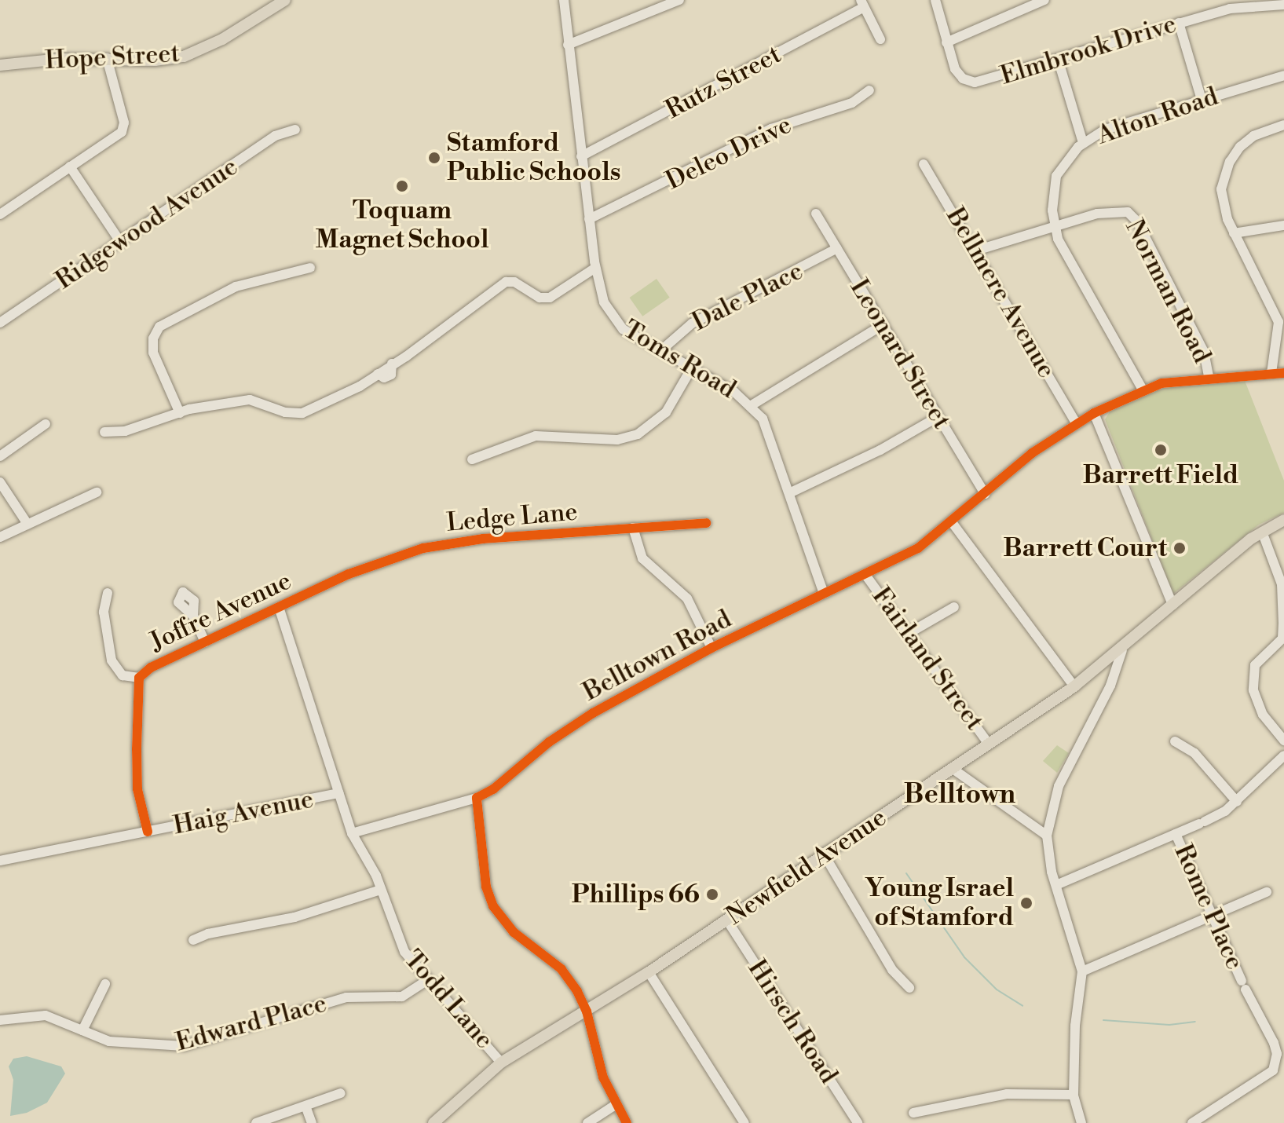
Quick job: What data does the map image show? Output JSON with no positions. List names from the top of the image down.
{
  "streets": {
    "main road": ["Hope Street", "Newfield Avenue"],
    "street": [
      "Elmbrook Drive",
      "Rutz Street",
      "Alton Road",
      "Deleo Drive",
      "Ridgewood Avenue",
      "Norman Road",
      "Bellmere Avenue",
      "Dale Place",
      "Leonard Street",
      "Toms Road",
      "Ledge Lane",
      "Joffre Avenue",
      "Belltown Road",
      "Fairland Street",
      "Haig Avenue",
      "Rome Place",
      "Todd Lane",
      "Hirsch Road",
      "Edward Place"
    ]
  },
  "crossings": [
    ["Rutz Street", "Toms Road"],
    ["Alton Road", "Norman Road"],
    ["Alton Road", "Belltown Road"],
    ["Deleo Drive", "Toms Road"],
    ["Norman Road", "Bellmere Avenue"],
    ["Norman Road", "Belltown Road"],
    ["Bellmere Avenue", "Belltown Road"],
    ["Dale Place", "Leonard Street"],
    ["Dale Place", "Toms Road"],
    ["Leonard Street", "Belltown Road"],
    ["Toms Road", "Belltown Road"],
    ["Ledge Lane", "Joffre Avenue"],
    ["Joffre Avenue", "Haig Avenue"],
    ["Joffre Avenue", "Todd Lane"],
    ["Belltown Road", "Fairland Street"],
    ["Belltown Road", "Todd Lane"],
    ["Fairland Street", "Newfield Avenue"],
    ["Haig Avenue", "Todd Lane"],
    ["Newfield Avenue", "Todd Lane"],
    ["Newfield Avenue", "Hirsch Road"],
    ["Todd Lane", "Edward Place"]
  ],
  "districts": ["Belltown"],
  "places": [
    "Stamford Public Schools",
    "Toquam Magnet School",
    "Barrett Field",
    "Barrett Court",
    "Phillips 66",
    "Young Israel of Stamford"
  ]
}
